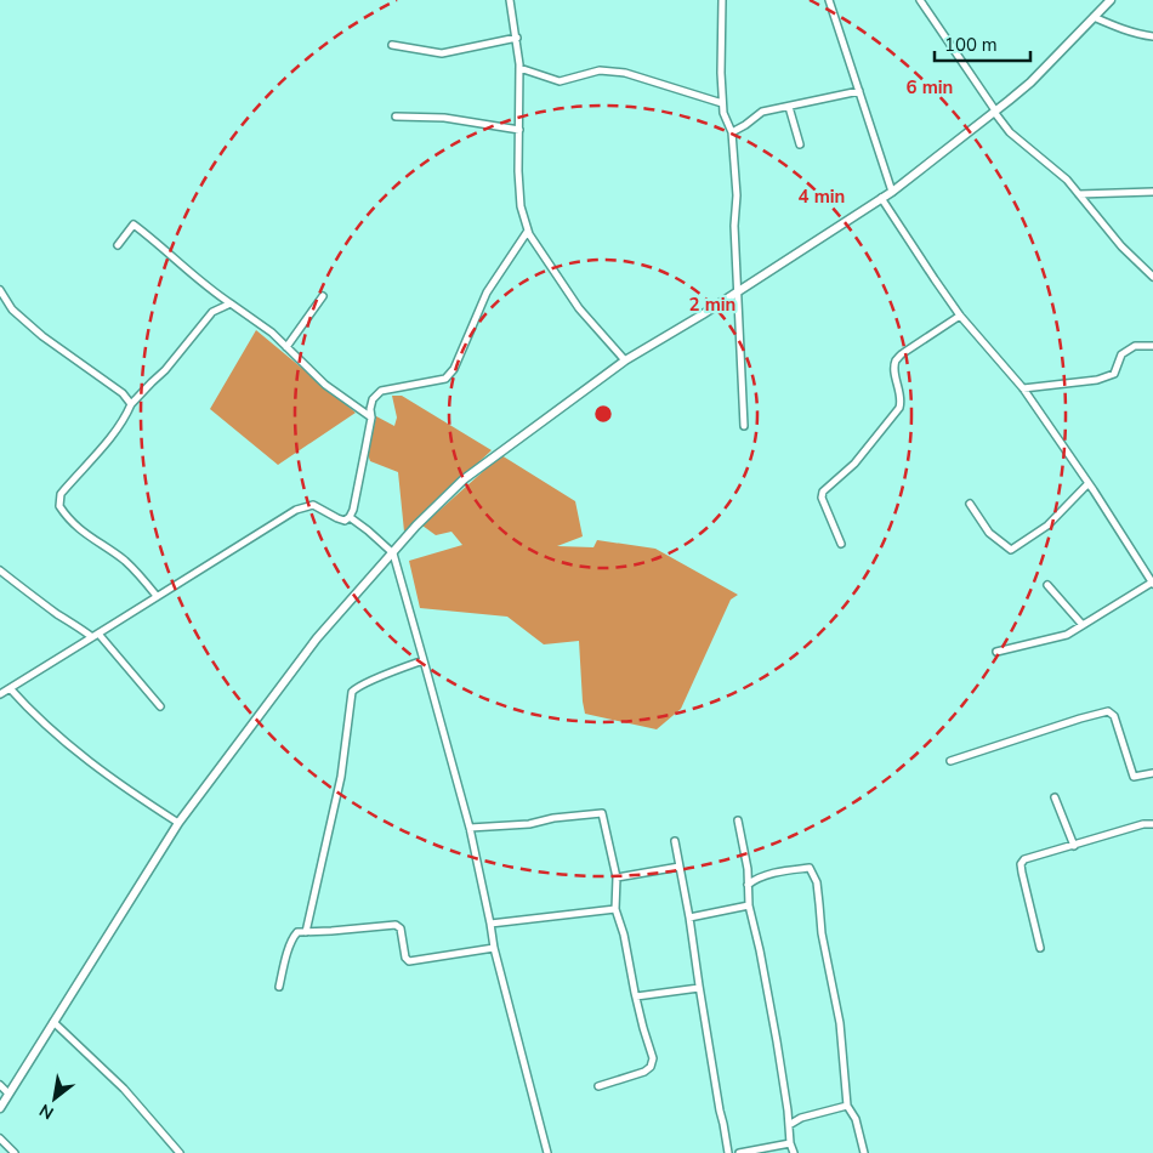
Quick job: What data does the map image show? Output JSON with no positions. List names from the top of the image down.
{
  "scale_bar": "100 m",
  "north": "bottom left",
  "rings": ["6 min", "4 min", "2 min"]
}
